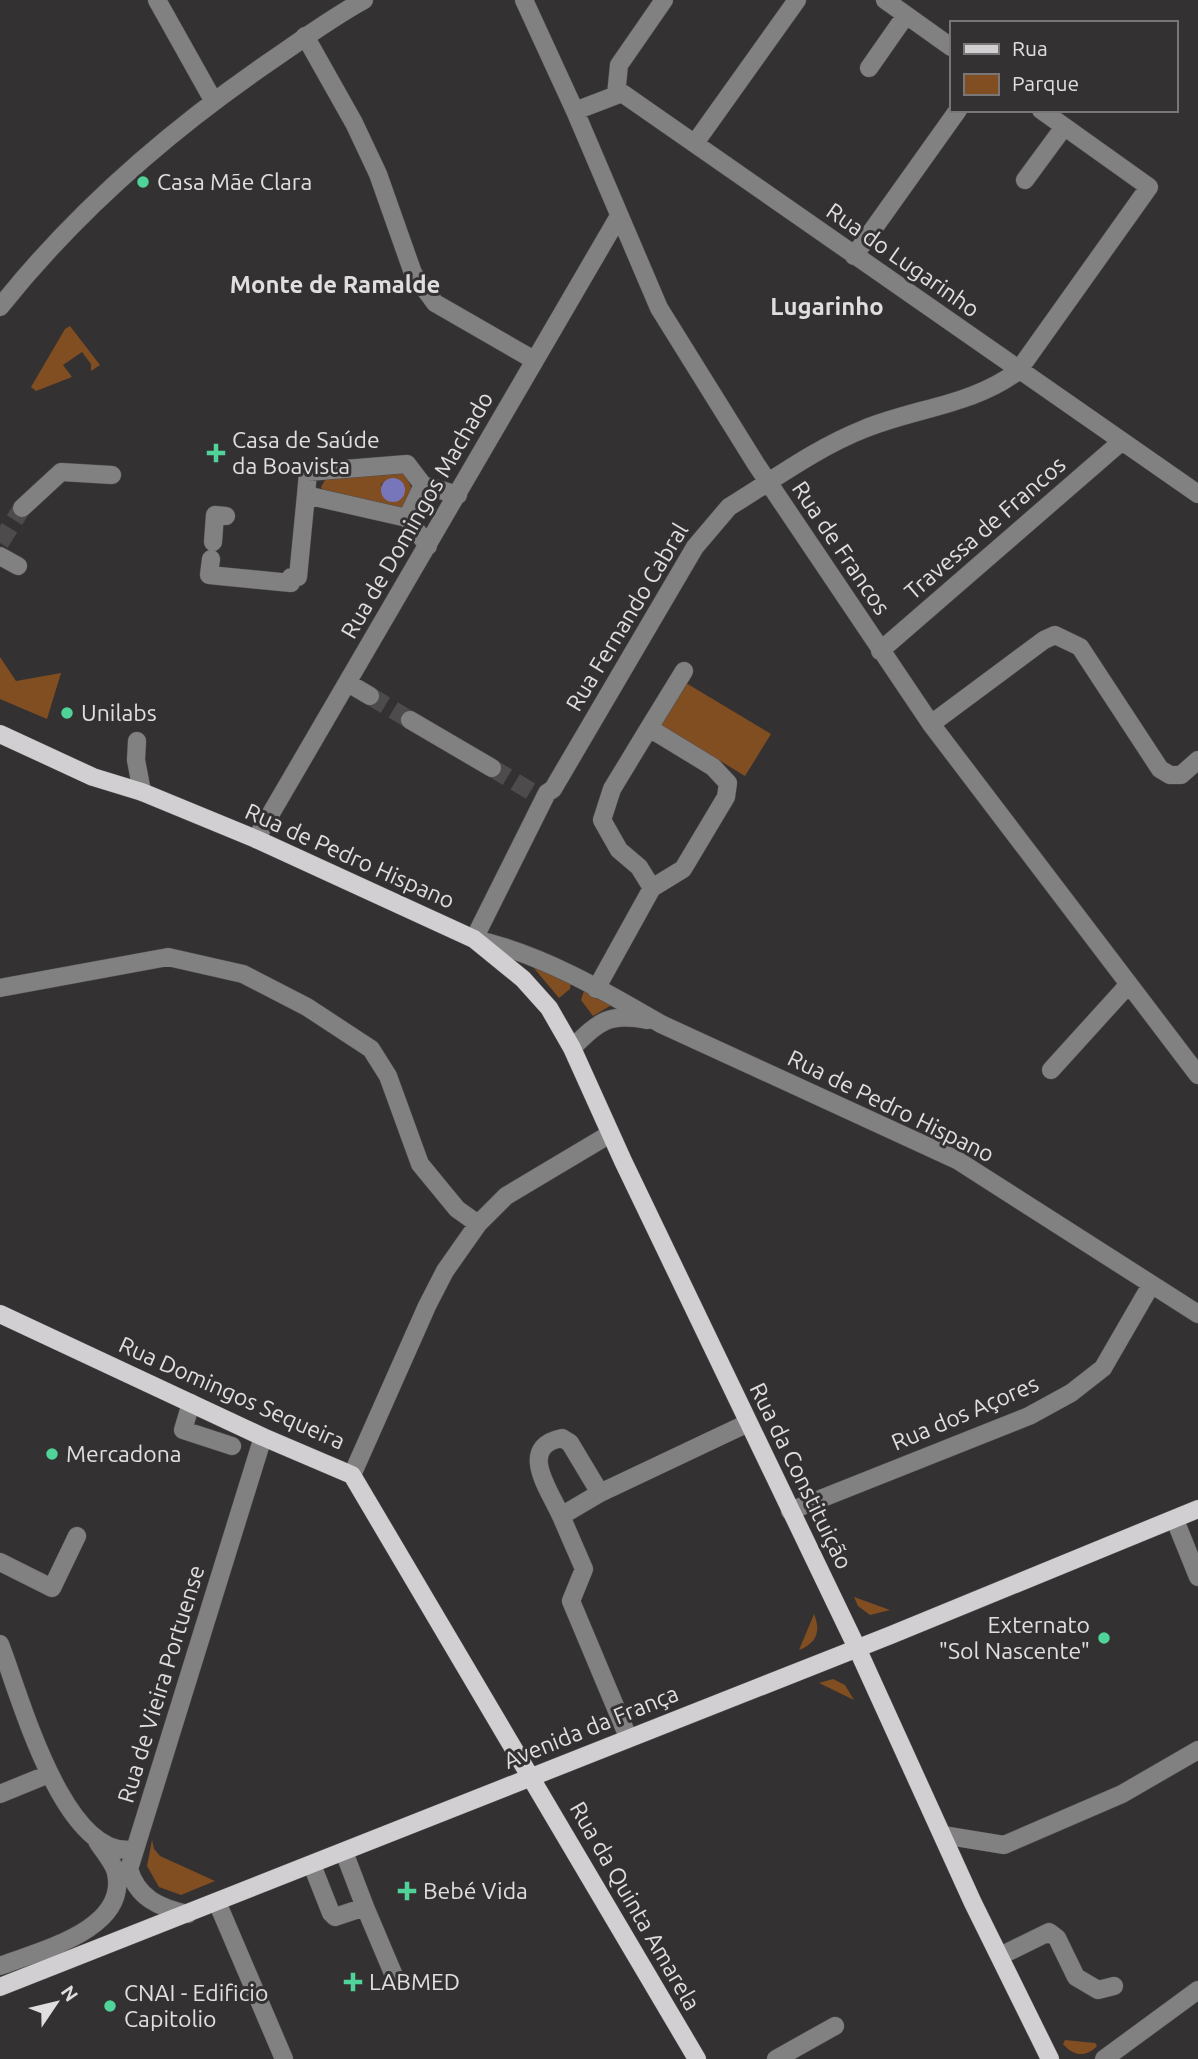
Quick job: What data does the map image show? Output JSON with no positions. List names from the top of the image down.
{
  "streets": {
    "main road": [
      "Rua de Pedro Hispano",
      "Rua Domingos Sequeira",
      "Rua da Constituição",
      "Avenida da França",
      "Rua da Quinta Amarela"
    ],
    "street": [
      "Rua do Lugarinho",
      "Rua de Domingos Machado",
      "Travessa de Francos",
      "Rua de Francos",
      "Rua Fernando Cabral",
      "Rua dos Açores",
      "Rua de Vieira Portuense"
    ]
  },
  "crossings": [
    ["Rua do Lugarinho", "Travessa de Francos"],
    ["Rua do Lugarinho", "Rua Fernando Cabral"],
    ["Rua de Domingos Machado", "Rua de Francos"],
    ["Rua de Domingos Machado", "Rua de Pedro Hispano"],
    ["Travessa de Francos", "Rua de Francos"],
    ["Rua de Francos", "Rua Fernando Cabral"],
    ["Rua Fernando Cabral", "Rua de Pedro Hispano"],
    ["Rua Fernando Cabral", "Rua da Constituição"],
    ["Rua de Pedro Hispano", "Rua dos Açores"],
    ["Rua de Pedro Hispano", "Rua da Constituição"],
    ["Rua Domingos Sequeira", "Rua de Vieira Portuense"],
    ["Rua Domingos Sequeira", "Avenida da França"],
    ["Rua Domingos Sequeira", "Rua da Quinta Amarela"],
    ["Rua dos Açores", "Rua da Constituição"],
    ["Rua da Constituição", "Avenida da França"],
    ["Rua de Vieira Portuense", "Avenida da França"],
    ["Avenida da França", "Rua da Quinta Amarela"]
  ],
  "districts": ["Monte de Ramalde", "Lugarinho"],
  "places": {
    "other": [
      "Casa Mãe Clara",
      "Unilabs",
      "Mercadona",
      "Externato \"Sol Nascente\"",
      "CNAI - Edificio Capitolio"
    ],
    "health": ["Casa de Saúde da Boavista", "Bebé Vida", "LABMED"]
  },
  "legend": ["Rua", "Parque"],
  "north": "top right"
}
